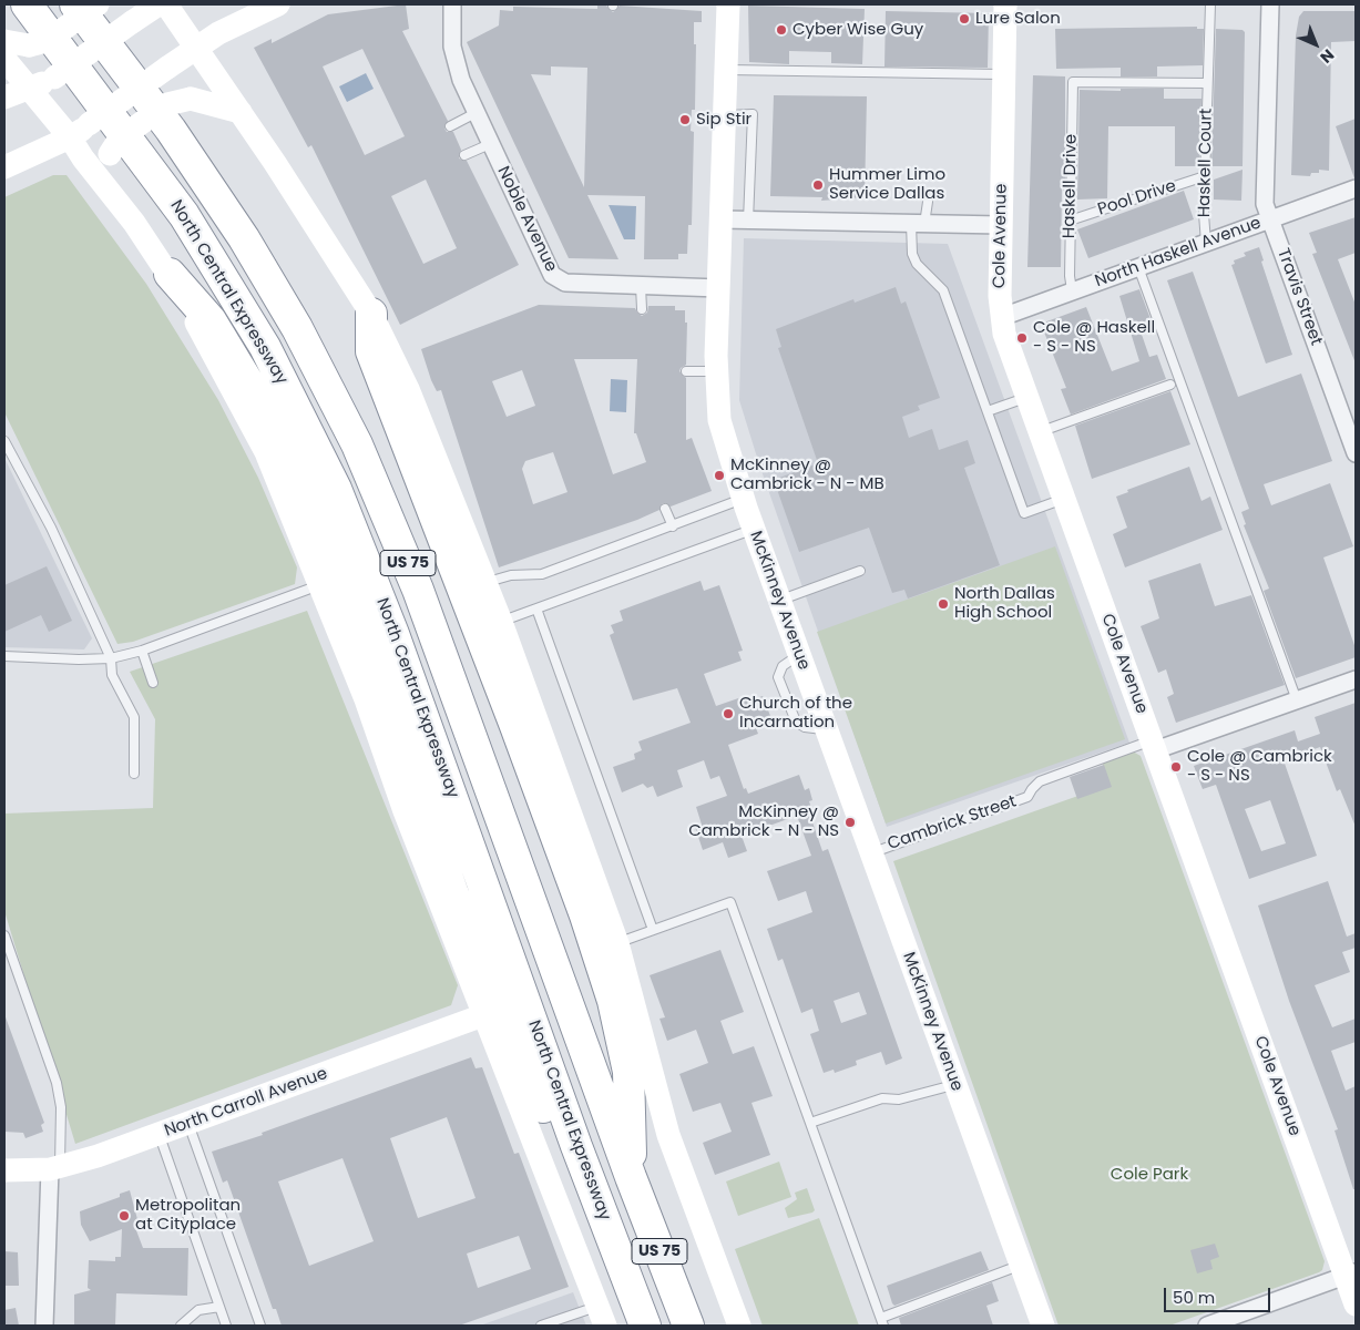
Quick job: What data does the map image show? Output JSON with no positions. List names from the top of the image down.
{
  "streets": {
    "highway": ["North Central Expressway", "US 75"],
    "street": [
      "Noble Avenue",
      "Cole Avenue",
      "North Haskell Avenue",
      "Travis Street",
      "McKinney Avenue",
      "Cambrick Street",
      "North Carroll Avenue"
    ],
    "lane": ["Haskell Court", "Haskell Drive", "Pool Drive"]
  },
  "crossings": [
    ["Haskell Court", "Haskell Drive"],
    ["Haskell Court", "Pool Drive"],
    ["Haskell Court", "North Haskell Avenue"],
    ["Haskell Drive", "Pool Drive"],
    ["Haskell Drive", "North Haskell Avenue"],
    ["Noble Avenue", "McKinney Avenue"],
    ["Cole Avenue", "North Haskell Avenue"],
    ["Cole Avenue", "Cambrick Street"],
    ["North Haskell Avenue", "Travis Street"],
    ["McKinney Avenue", "Cambrick Street"]
  ],
  "parks": ["Cole Park"],
  "places": [
    "Lure Salon",
    "Cyber Wise Guy",
    "Sip Stir",
    "Hummer Limo Service Dallas",
    "Cole @ Haskell - S - NS",
    "McKinney @ Cambrick - N - MB",
    "North Dallas High School",
    "Church of the Incarnation",
    "Cole @ Cambrick - S - NS",
    "McKinney @ Cambrick - N - NS",
    "Metropolitan at Cityplace"
  ],
  "scale_bar": "50 m",
  "north": "bottom right"
}
